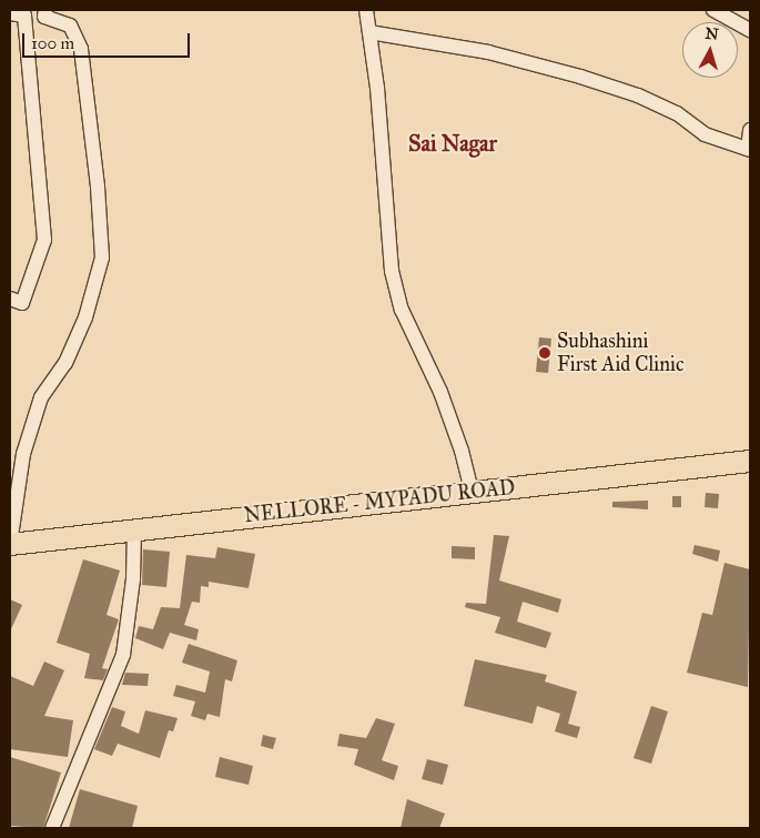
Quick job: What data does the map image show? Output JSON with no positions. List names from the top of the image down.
{
  "streets": {
    "main road": ["NELLORE - MYPADU ROAD"]
  },
  "districts": ["Sai Nagar"],
  "places": ["Subhashini First Aid Clinic"],
  "scale_bar": "100 m",
  "north": "top"
}
